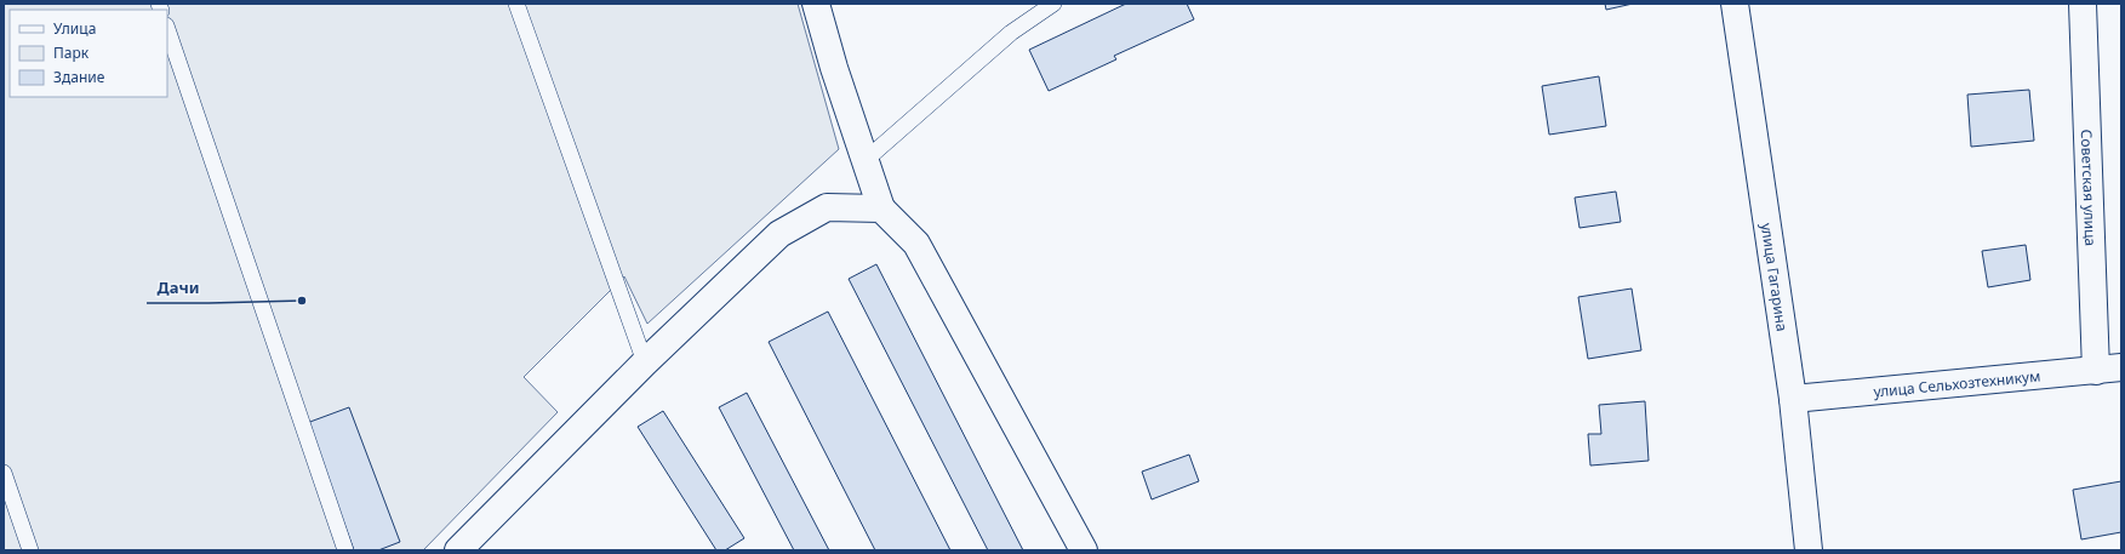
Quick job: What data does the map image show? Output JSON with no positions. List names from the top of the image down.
{
  "streets": {
    "street": ["Советская улица", "улица Гагарина", "улица Сельхозтехникум"]
  },
  "crossings": [
    ["Советская улица", "улица Сельхозтехникум"],
    ["улица Гагарина", "улица Сельхозтехникум"]
  ],
  "places": ["Дачи"],
  "legend": ["Улица", "Парк", "Здание"]
}
